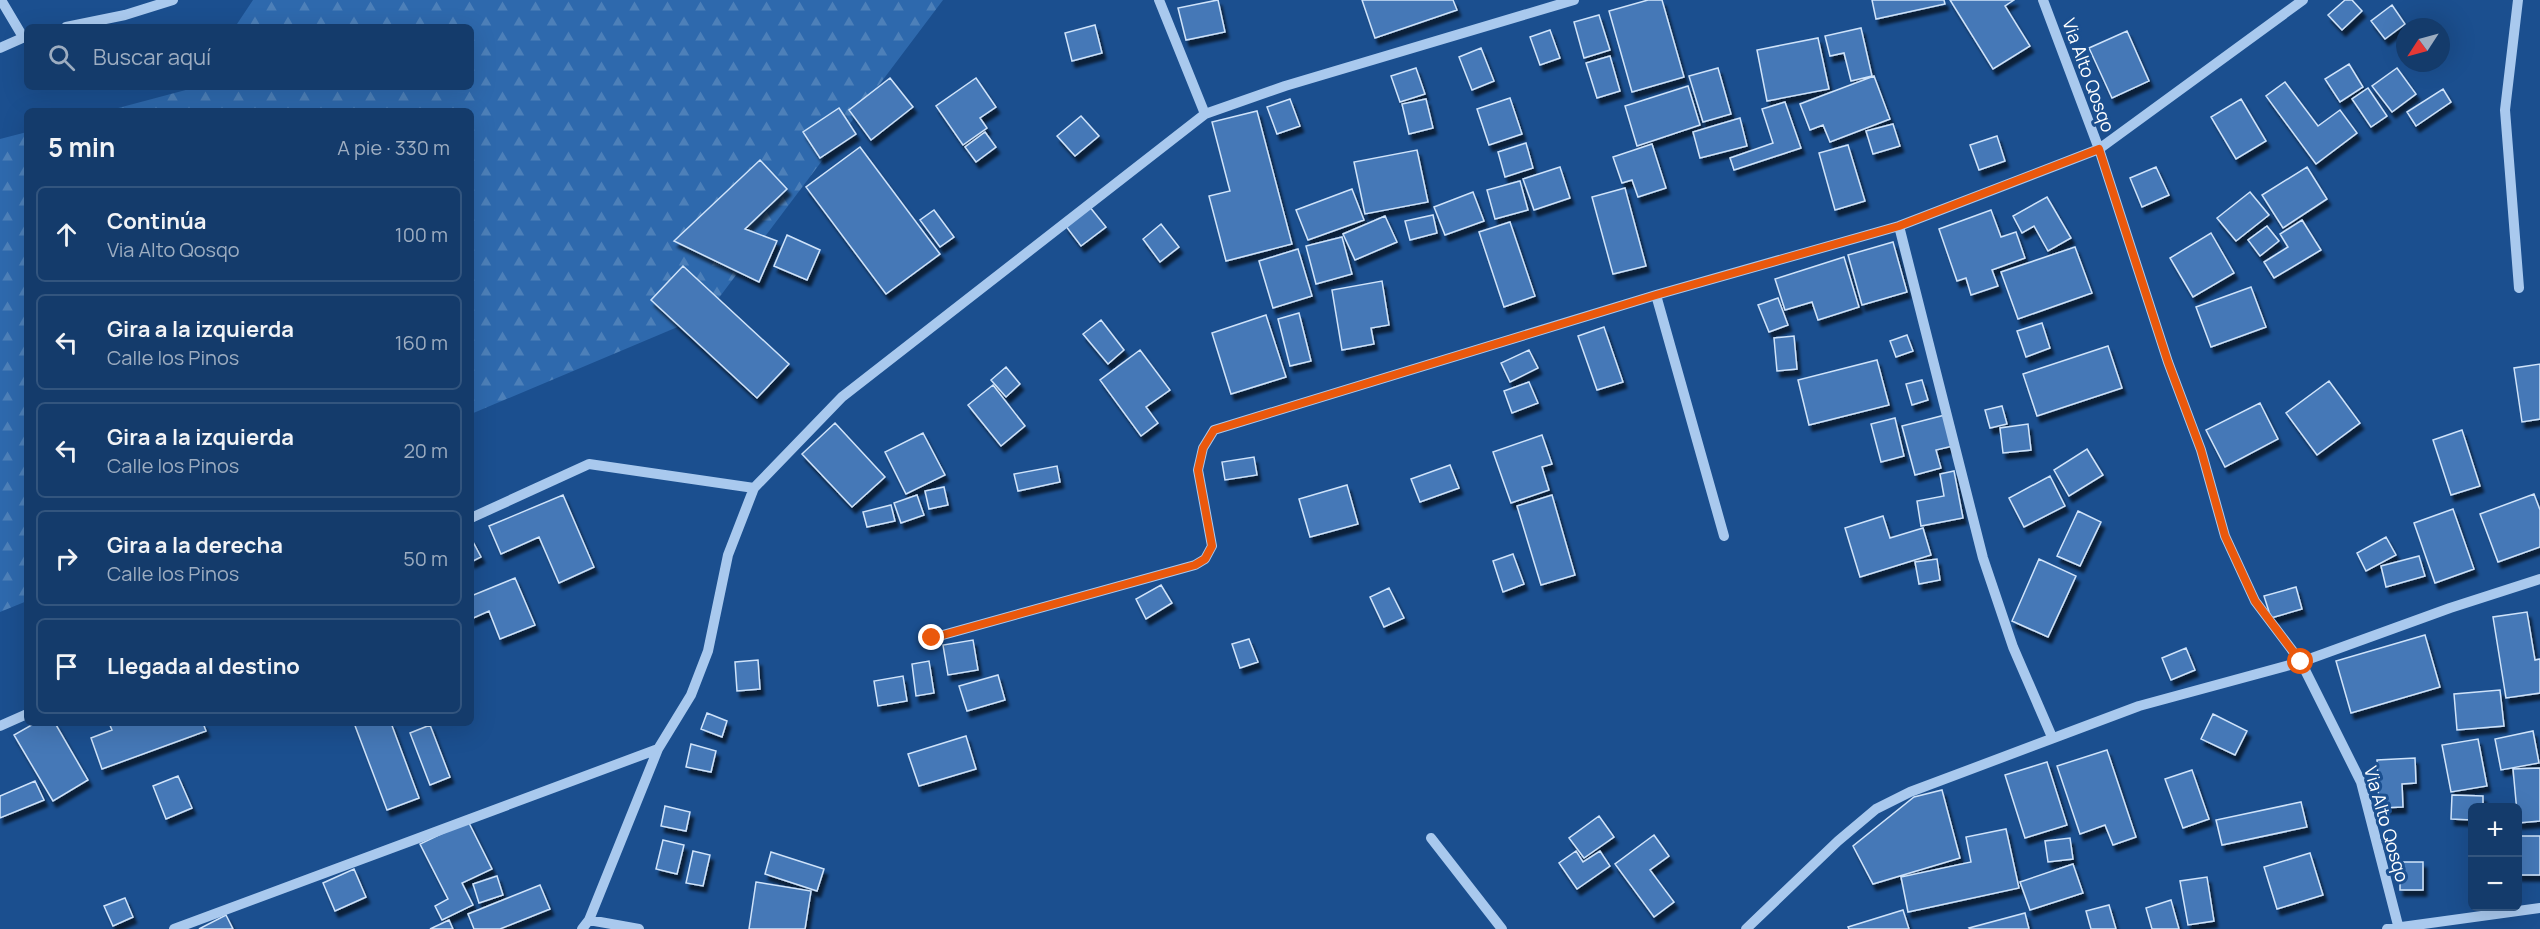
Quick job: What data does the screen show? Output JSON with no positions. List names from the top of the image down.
{
  "streets": {
    "street": ["Via Alto Qosqo"]
  },
  "north": "bottom left",
  "page": {
    "search": "Buscar aquí",
    "heading": ["5 min", "A pie · 330 m"],
    "list": [
      ["Continúa", "Via Alto Qosqo", "100 m"],
      ["Gira a la izquierda", "Calle los Pinos", "160 m"],
      ["Gira a la izquierda", "Calle los Pinos", "20 m"],
      ["Gira a la derecha", "Calle los Pinos", "50 m"],
      "Llegada al destino"
    ],
    "map_buttons": ["+", "−"]
  }
}
